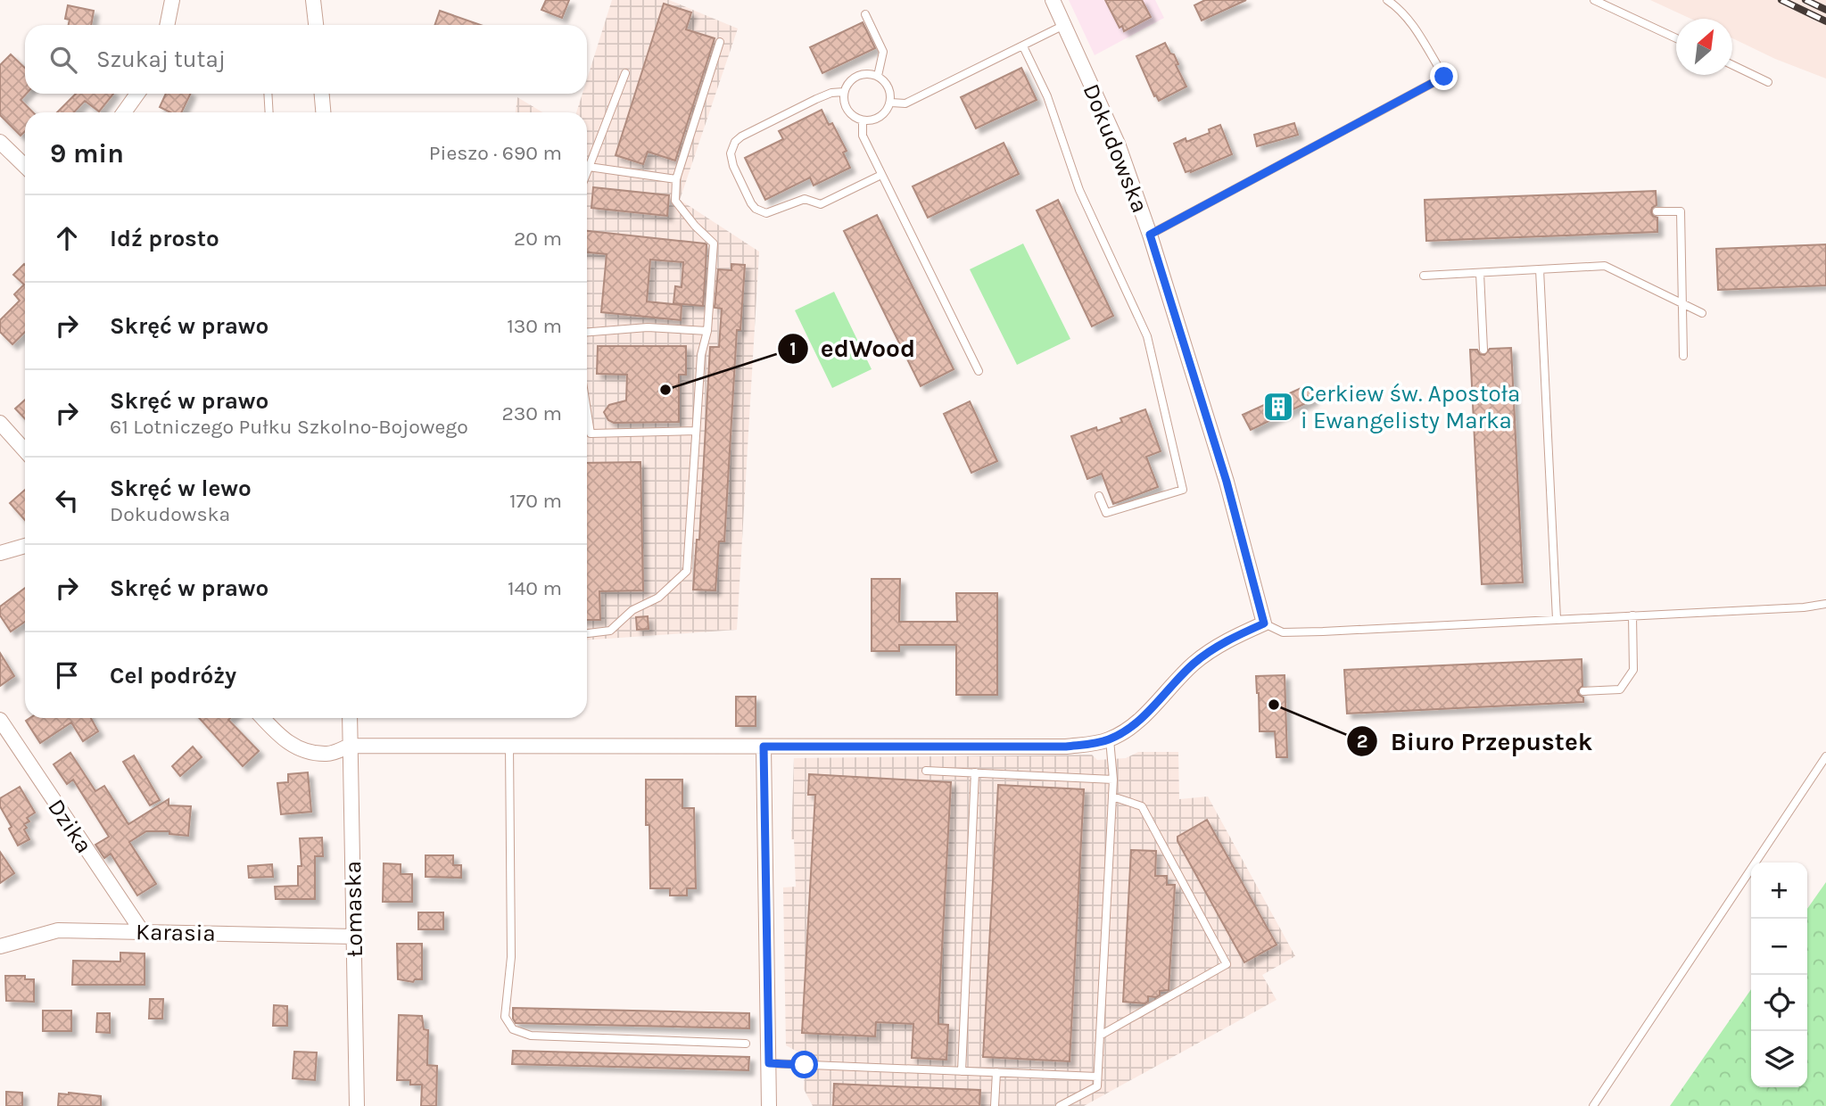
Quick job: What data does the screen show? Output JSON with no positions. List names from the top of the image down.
{
  "streets": {
    "street": [
      "Dokudowska",
      "Dzika",
      "Łomaska",
      "Karasia"
    ]
  },
  "crossings": [
    ["Dzika", "Karasia"],
    ["Łomaska", "Karasia"]
  ],
  "places": {
    "other": ["edWood", "Biuro Przepustek"],
    "building": ["Cerkiew św. Apostoła i Ewangelisty Marka"]
  },
  "north": "top right",
  "page": {
    "search": "Szukaj tutaj",
    "heading": ["9 min", "Pieszo · 690 m"],
    "list": [
      ["Idź prosto", "20 m"],
      ["Skręć w prawo", "130 m"],
      ["Skręć w prawo", "61 Lotniczego Pułku Szkolno-Bojowego", "230 m"],
      ["Skręć w lewo", "Dokudowska", "170 m"],
      ["Skręć w prawo", "140 m"],
      "Cel podróży"
    ],
    "map_buttons": ["+", "−"]
  }
}
